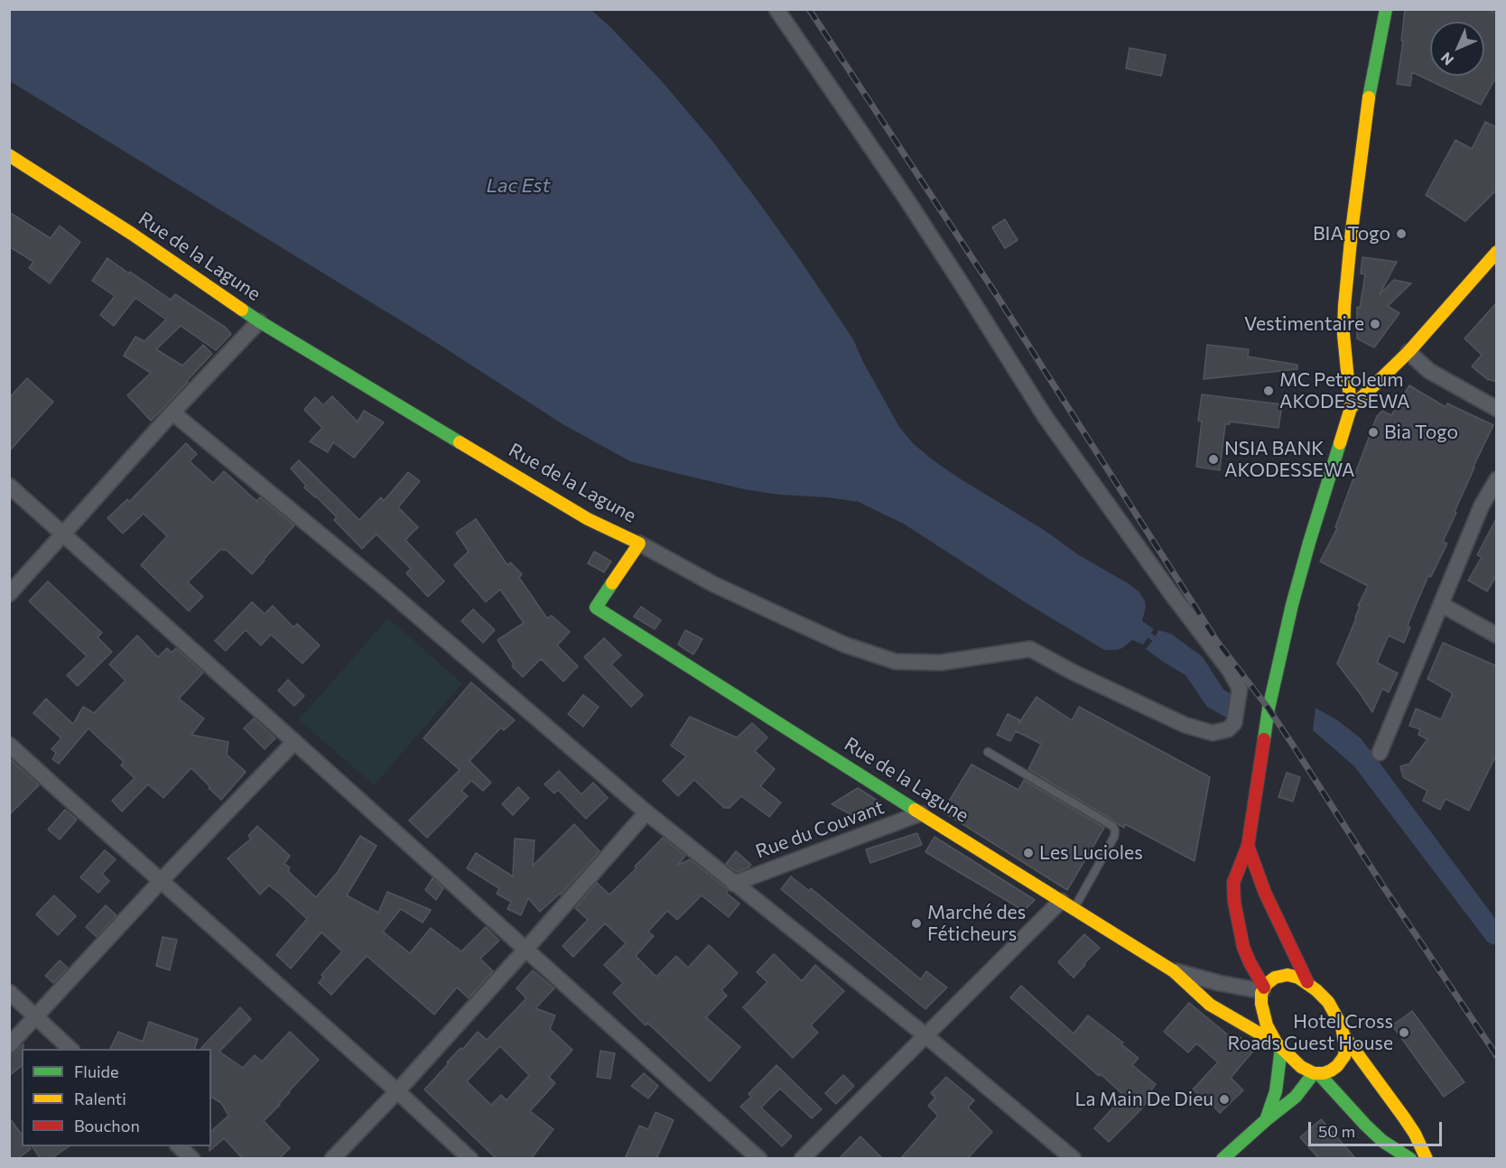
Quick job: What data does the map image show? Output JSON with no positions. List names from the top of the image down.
{
  "streets": {
    "main road": ["Rue de la Lagune"],
    "street": ["Rue du Couvant"]
  },
  "crossings": [
    ["Rue de la Lagune", "Rue du Couvant"]
  ],
  "water": ["Lac Est"],
  "places": [
    "BIA Togo",
    "Vestimentaire",
    "MC Petroleum AKODESSEWA",
    "Bia Togo",
    "NSIA BANK AKODESSEWA",
    "Les Lucioles",
    "Marché des Féticheurs",
    "Hotel Cross Roads Guest House",
    "La Main De Dieu"
  ],
  "legend": ["Fluide", "Ralenti", "Bouchon"],
  "scale_bar": "50 m",
  "north": "bottom left"
}
